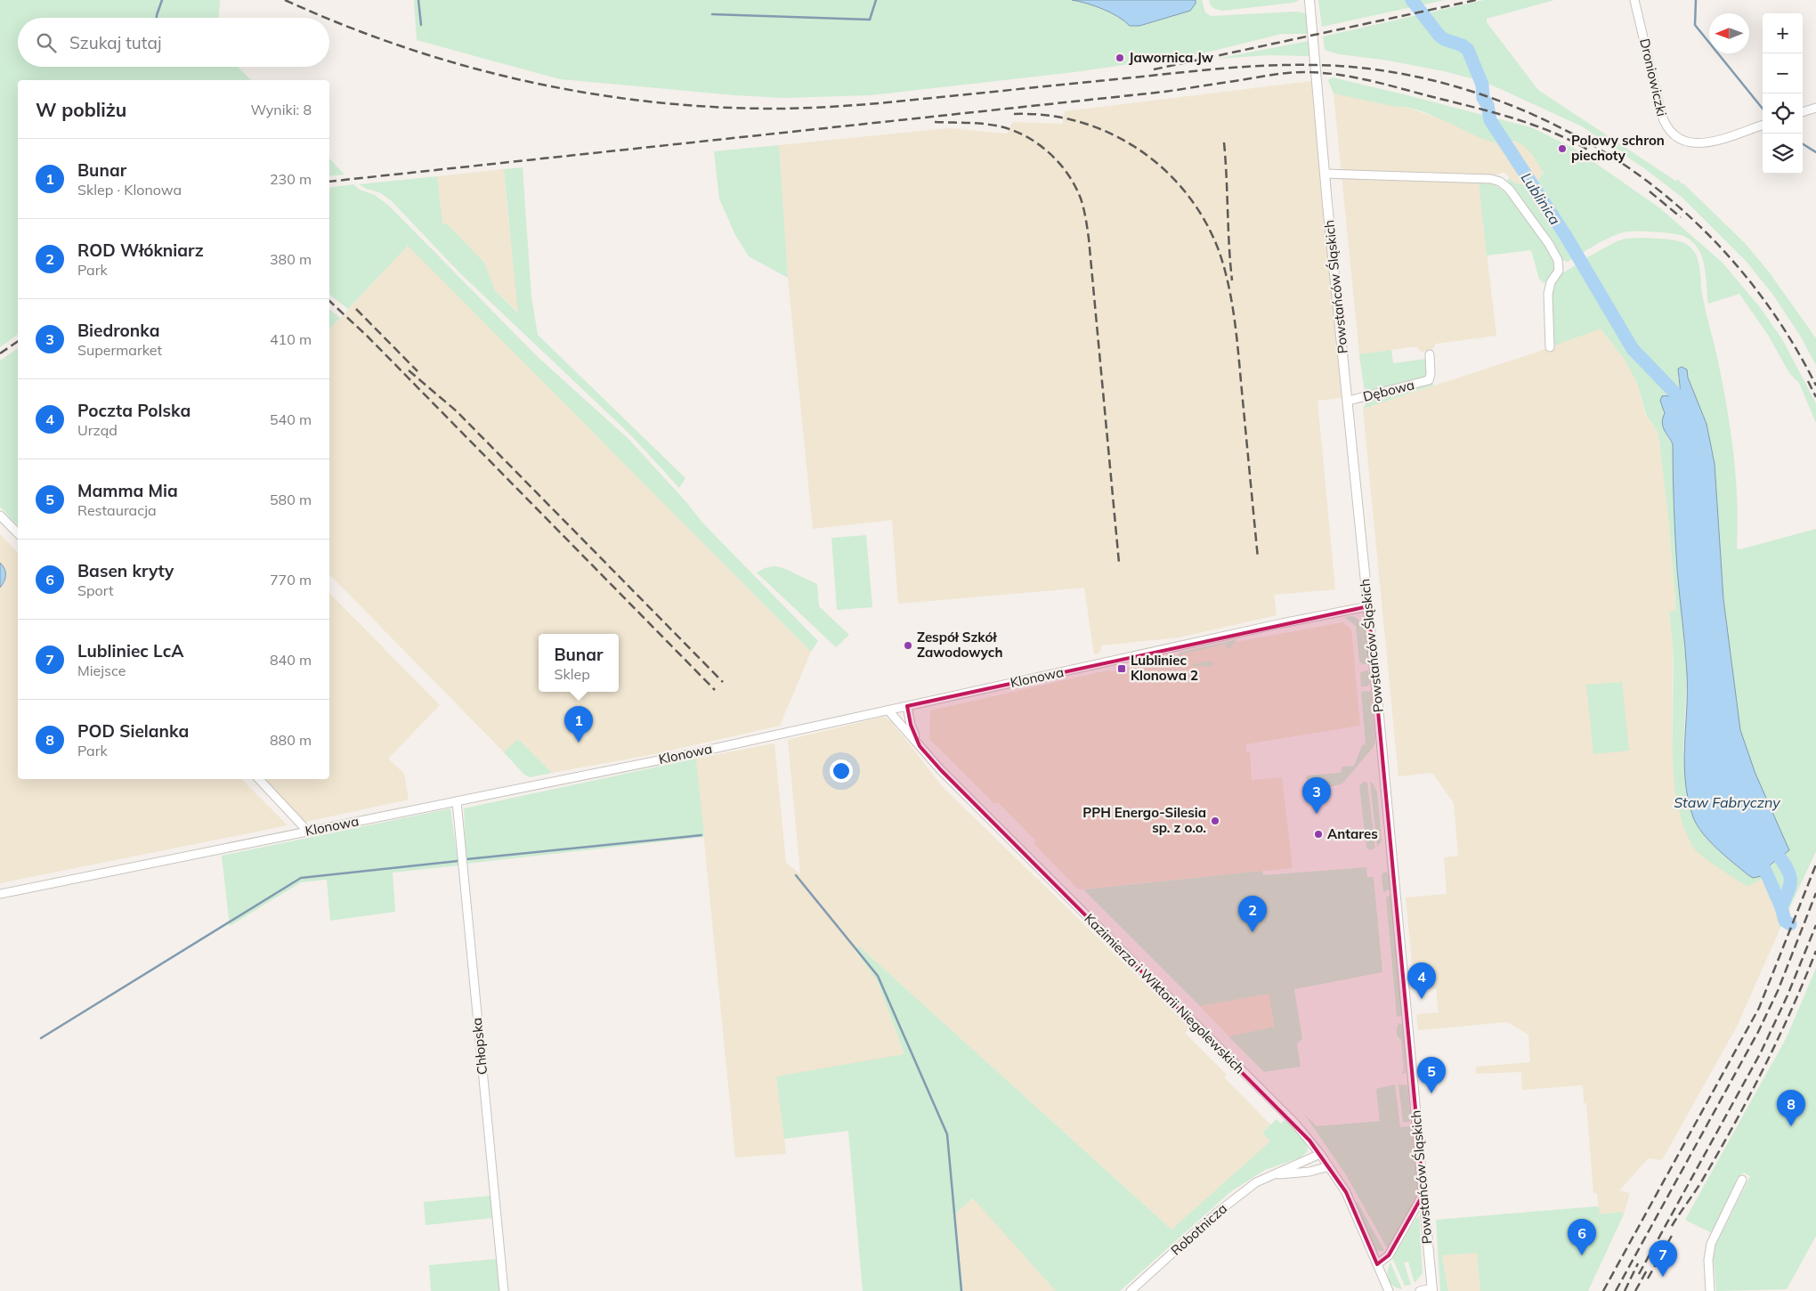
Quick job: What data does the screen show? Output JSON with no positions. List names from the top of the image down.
{
  "streets": {
    "main road": ["Powstańców Śląskich"],
    "street": [
      "Droniowiczki",
      "Dębowa",
      "Klonowa",
      "Kazimierza i Wiktorii Niegolewskich",
      "Chłopska",
      "Robotnicza"
    ]
  },
  "crossings": [
    ["Powstańców Śląskich", "Dębowa"],
    ["Powstańców Śląskich", "Klonowa"],
    ["Klonowa", "Chłopska"],
    ["Kazimierza i Wiktorii Niegolewskich", "Robotnicza"]
  ],
  "water": ["Lublinica", "Staw Fabryczny"],
  "places": {
    "other": [
      "Jawornica Jw",
      "Polowy schron piechoty",
      "Zespół Szkół Zawodowych",
      "PPH Energo-Silesia sp. z o.o.",
      "Antares"
    ],
    "transit": ["Lubliniec Klonowa 2"]
  },
  "north": "left",
  "page": {
    "map_buttons": ["+", "−"],
    "search": "Szukaj tutaj",
    "heading": ["W pobliżu", "Wyniki: 8"],
    "list": [
      {
        "mark": "1",
        "name": "Bunar",
        "note": "Sklep · Klonowa",
        "value": "230 m"
      },
      {
        "mark": "2",
        "name": "ROD Włókniarz",
        "note": "Park",
        "value": "380 m"
      },
      {
        "mark": "3",
        "name": "Biedronka",
        "note": "Supermarket",
        "value": "410 m"
      },
      {
        "mark": "4",
        "name": "Poczta Polska",
        "note": "Urząd",
        "value": "540 m"
      },
      {
        "mark": "5",
        "name": "Mamma Mia",
        "note": "Restauracja",
        "value": "580 m"
      },
      {
        "mark": "6",
        "name": "Basen kryty",
        "note": "Sport",
        "value": "770 m"
      },
      {
        "mark": "7",
        "name": "Lubliniec LcA",
        "note": "Miejsce",
        "value": "840 m"
      },
      {
        "mark": "8",
        "name": "POD Sielanka",
        "note": "Park",
        "value": "880 m"
      }
    ],
    "popup": ["Bunar", "Sklep"],
    "pins": [
      "1",
      "3",
      "2",
      "4",
      "5",
      "8",
      "6",
      "7"
    ]
  }
}
